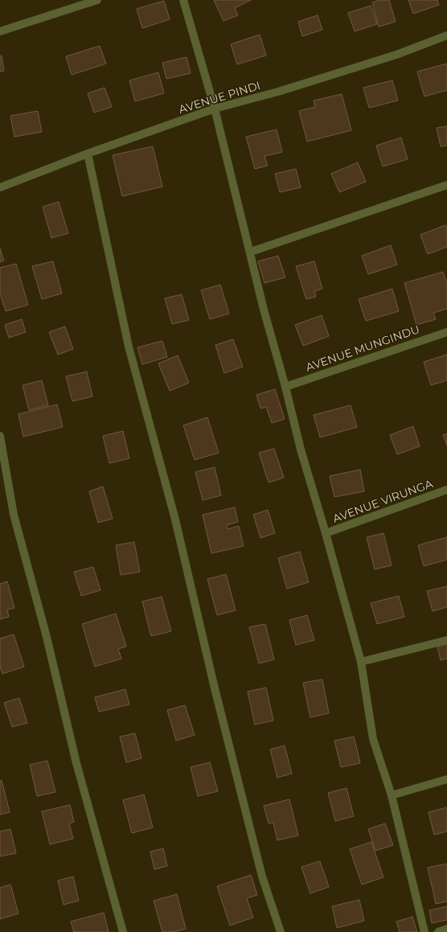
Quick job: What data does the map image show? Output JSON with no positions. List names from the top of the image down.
{
  "streets": {
    "street": ["AVENUE PINDI", "AVENUE MUNGINDU", "AVENUE VIRUNGA"]
  }
}
